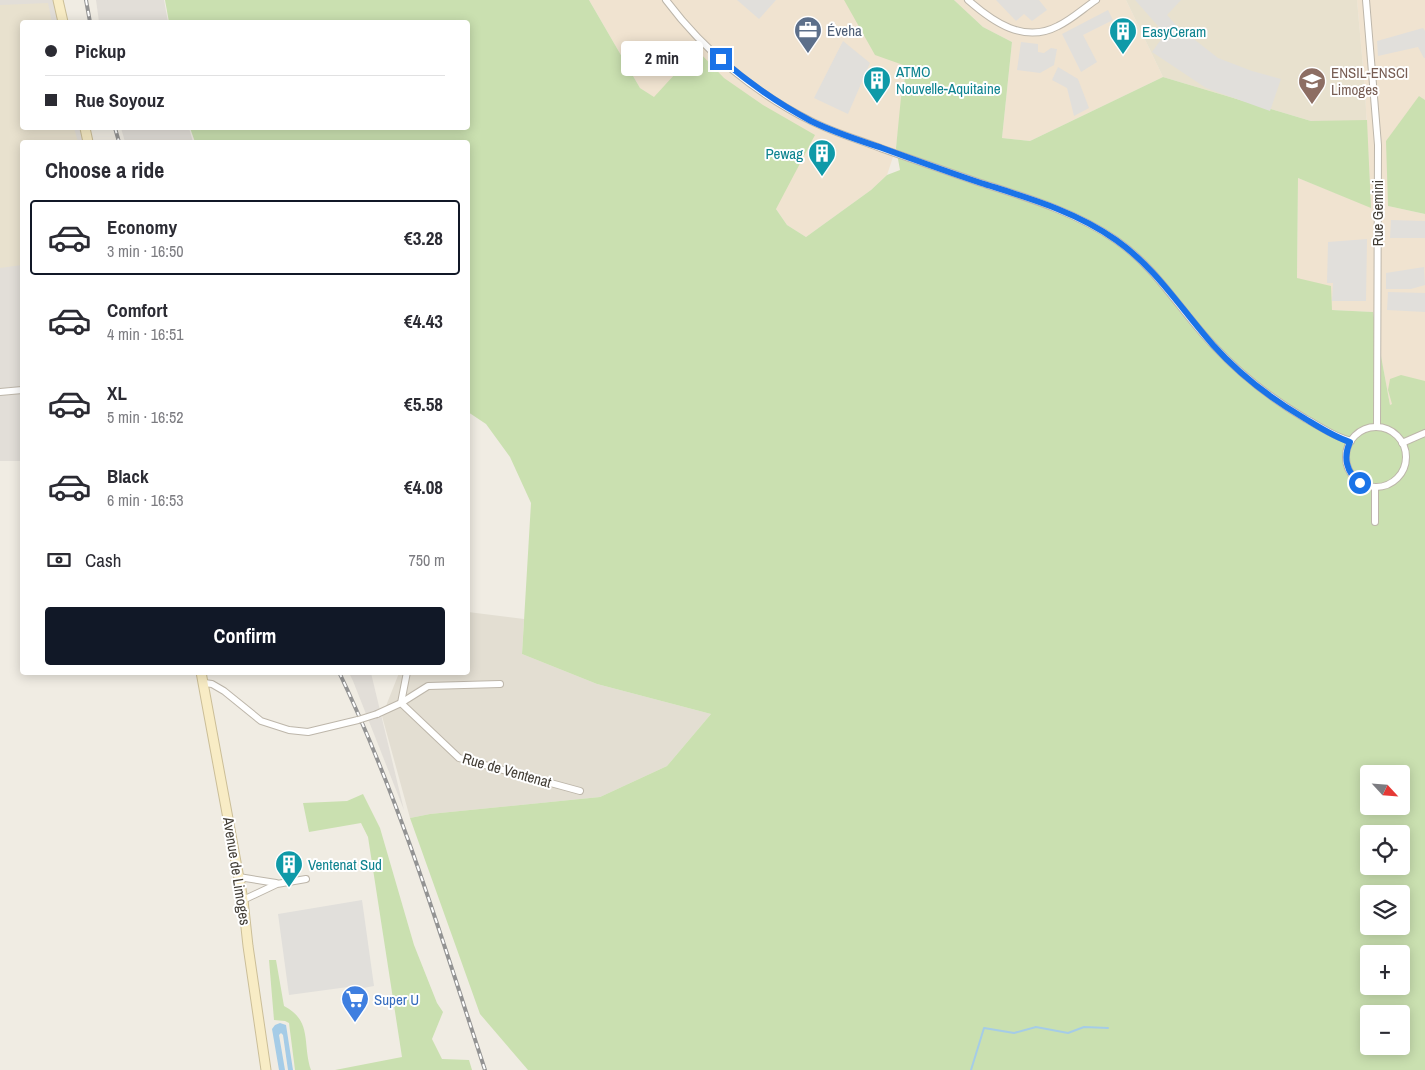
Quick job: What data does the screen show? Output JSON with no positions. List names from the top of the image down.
{
  "streets": {
    "main road": ["Avenue de Limoges"],
    "street": ["Rue Gemini", "Rue de Ventenat"]
  },
  "places": {
    "office": ["Éveha"],
    "building": [
      "EasyCeram",
      "ATMO Nouvelle-Aquitaine",
      "Pewag",
      "Ventenat Sud"
    ],
    "school or university": ["ENSIL-ENSCI Limoges"],
    "supermarket": ["Super U"]
  },
  "north": "bottom right",
  "page": {
    "banner": ["Pickup", "Rue Soyouz"],
    "bubble": "2 min",
    "heading": "Choose a ride",
    "list": [
      {
        "name": "Economy",
        "note": "3 min · 16:50",
        "value": "€3.28"
      },
      {
        "name": "Comfort",
        "note": "4 min · 16:51",
        "value": "€4.43"
      },
      {
        "name": "XL",
        "note": "5 min · 16:52",
        "value": "€5.58"
      },
      {
        "name": "Black",
        "note": "6 min · 16:53",
        "value": "€4.08"
      }
    ],
    "pay": ["Cash", "750 m"],
    "buttons": "Confirm",
    "map_buttons": ["+", "−"]
  }
}
